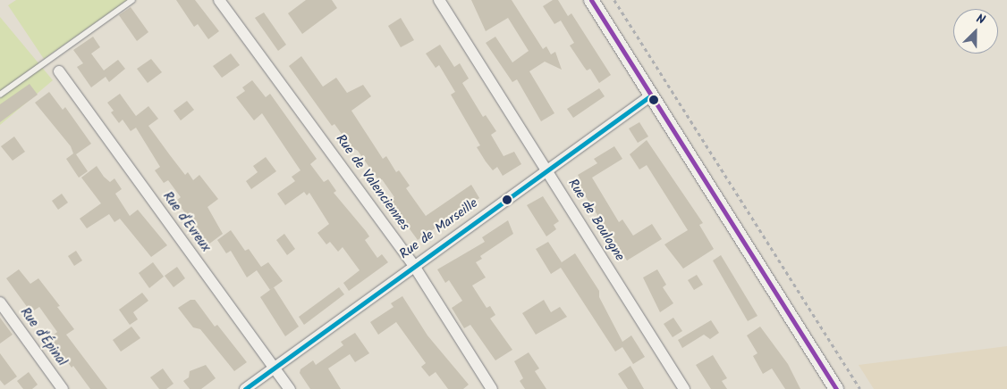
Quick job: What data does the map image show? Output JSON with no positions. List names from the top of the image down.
{
  "streets": {
    "street": [
      "Rue de Valenciennes",
      "Rue de Boulogne",
      "Rue d'Evreux",
      "Rue de Marseille",
      "Rue d'Épinal"
    ]
  },
  "crossings": [
    ["Rue de Valenciennes", "Rue de Marseille"],
    ["Rue de Boulogne", "Rue de Marseille"],
    ["Rue d'Evreux", "Rue de Marseille"]
  ],
  "north": "top right"
}
